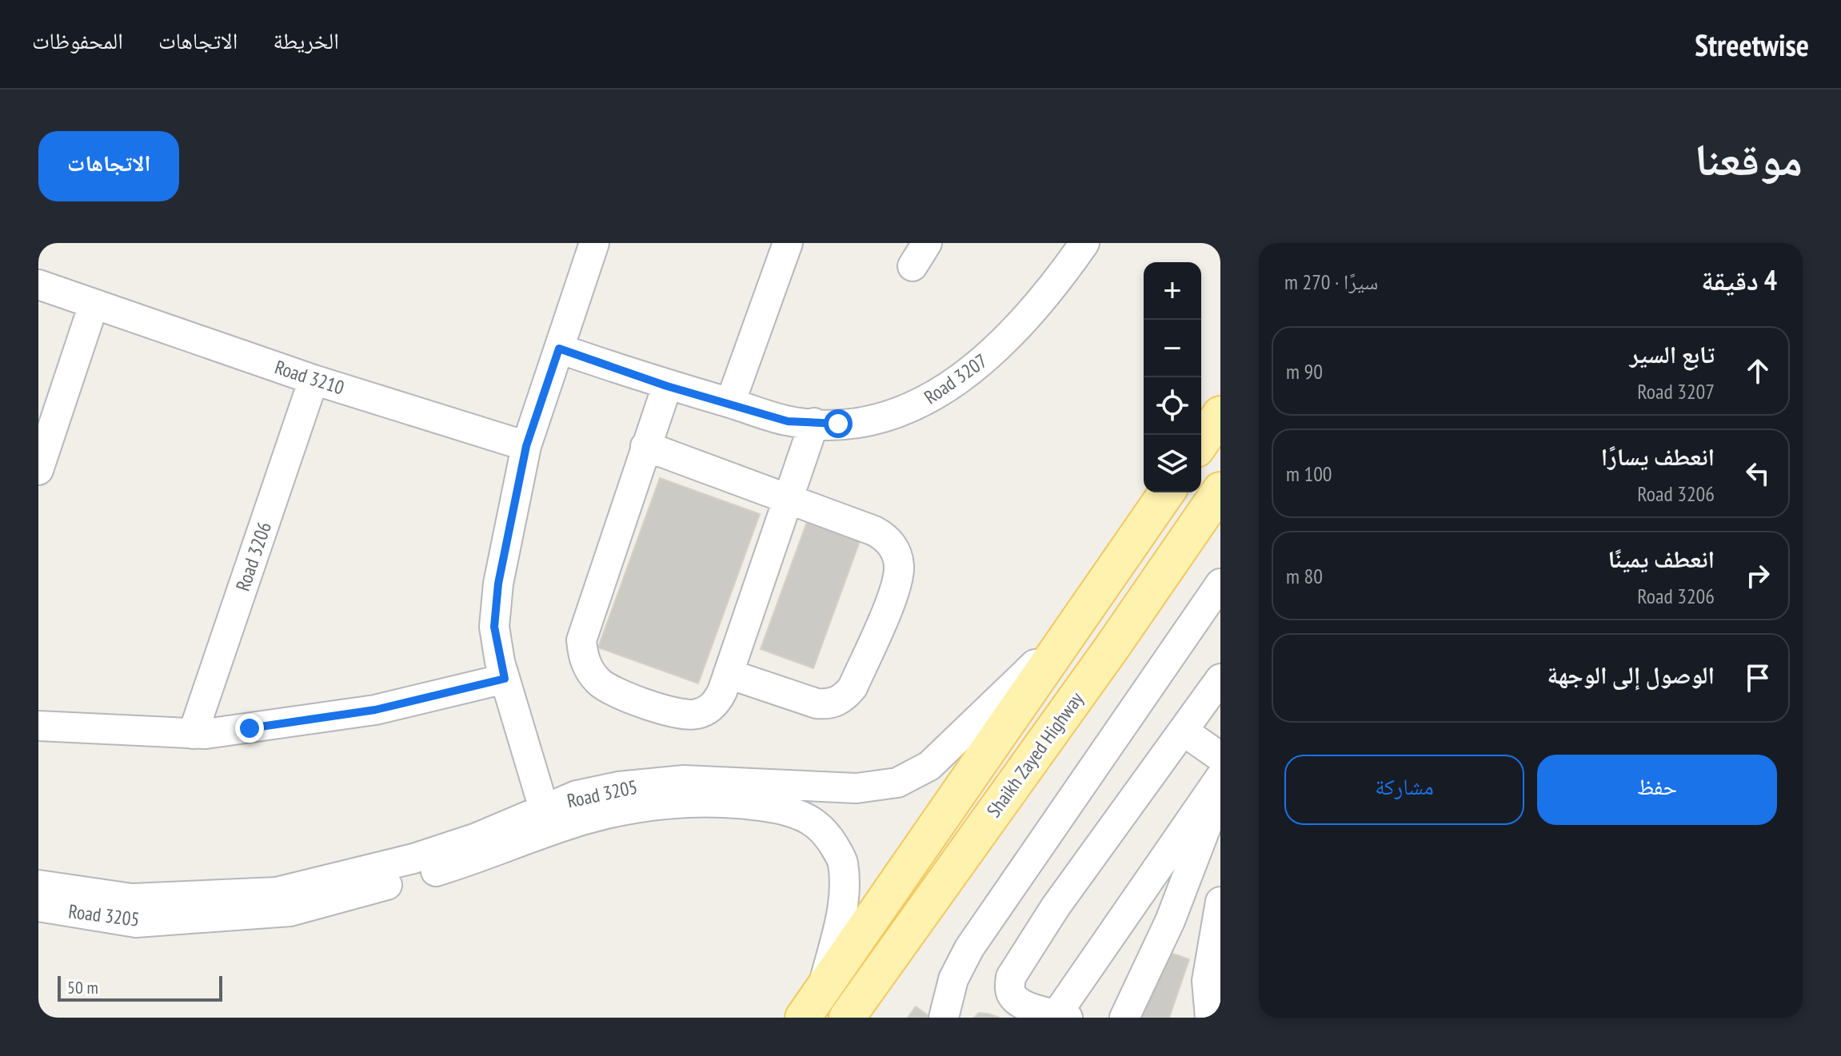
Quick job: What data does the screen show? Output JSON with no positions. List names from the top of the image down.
{
  "streets": {
    "main road": ["Shaikh Zayed Highway"],
    "street": [
      "Road 3210",
      "Road 3207",
      "Road 3206",
      "Road 3205"
    ]
  },
  "crossings": [
    ["Road 3210", "Road 3206"],
    ["Shaikh Zayed Highway", "Road 3205"]
  ],
  "scale_bar": "50 m",
  "page": {
    "header": "Streetwise",
    "nav": ["الخريطة", "الاتجاهات", "المحفوظات"],
    "title": "موقعنا",
    "buttons": [
      "الاتجاهات",
      ["حفظ", "مشاركة"]
    ],
    "heading": ["4 دقيقة", "سيرًا · 270 m"],
    "map_buttons": ["+", "−"],
    "list": [
      ["تابع السير", "Road 3207", "90 m"],
      ["انعطف يسارًا", "Road 3206", "100 m"],
      ["انعطف يمينًا", "Road 3206", "80 m"],
      "الوصول إلى الوجهة"
    ],
    "scale": "50 m"
  }
}
